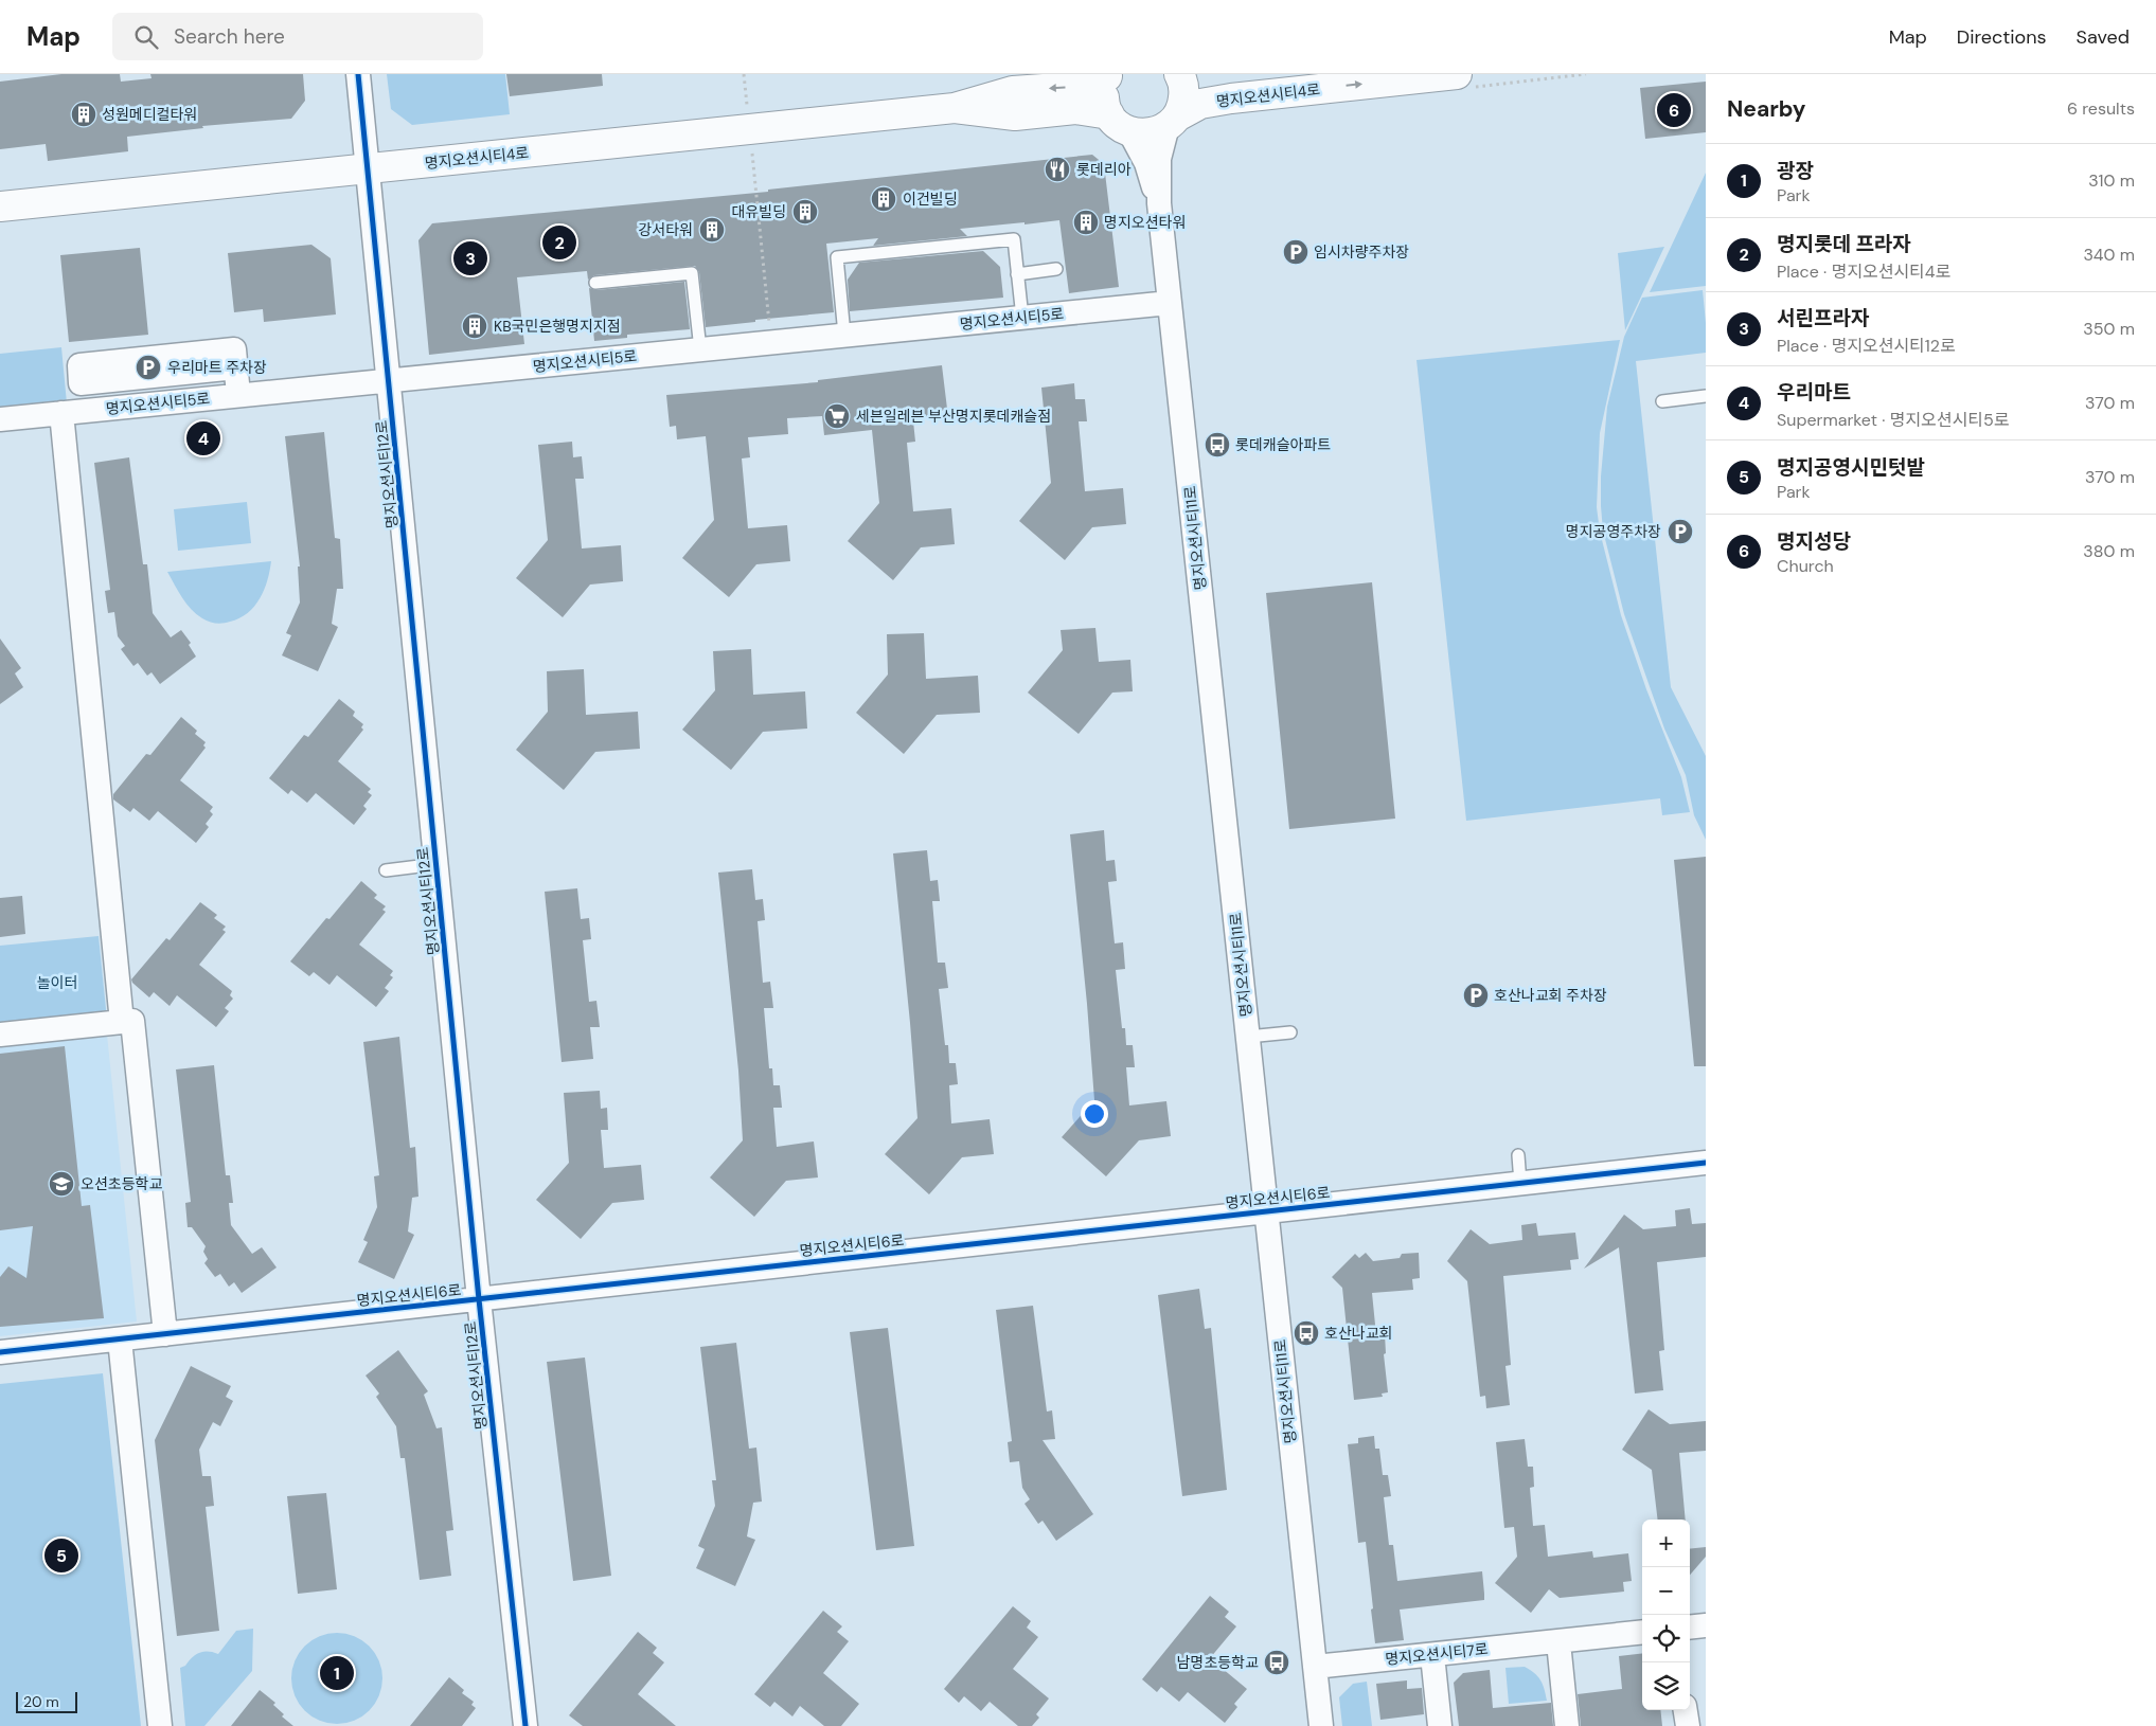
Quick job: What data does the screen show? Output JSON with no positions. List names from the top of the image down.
{
  "streets": {
    "main road": ["명지오션시티4로"],
    "street": [
      "명지오션시티5로",
      "명지오션시티12로",
      "명지오션시티11로",
      "명지오션시티6로",
      "명지오션시티7로"
    ]
  },
  "crossings": [
    ["명지오션시티4로", "명지오션시티12로"],
    ["명지오션시티5로", "명지오션시티12로"],
    ["명지오션시티5로", "명지오션시티11로"],
    ["명지오션시티12로", "명지오션시티6로"],
    ["명지오션시티11로", "명지오션시티6로"],
    ["명지오션시티11로", "명지오션시티7로"]
  ],
  "parks": ["놀이터"],
  "places": {
    "building": [
      "성원메디컬타워",
      "이건빌딩",
      "대유빌딩",
      "명지오션타워",
      "강서타워",
      "KB국민은행명지지점"
    ],
    "restaurant": ["롯데리아"],
    "parking": [
      "임시차량주차장",
      "우리마트 주차장",
      "명지공영주차장",
      "호산나교회 주차장"
    ],
    "supermarket": ["세븐일레븐 부산명지롯데캐슬점"],
    "bus stop": ["롯데캐슬아파트", "호산나교회", "남명초등학교"],
    "school or university": ["오션초등학교"]
  },
  "scale_bar": "20 m",
  "page": {
    "header": "Map",
    "search": "Search here",
    "nav": ["Map", "Directions", "Saved"],
    "heading": ["Nearby", "6 results"],
    "pins": [
      "6",
      "2",
      "3",
      "4",
      "5",
      "1"
    ],
    "list": [
      {
        "mark": "1",
        "name": "광장",
        "note": "Park",
        "value": "310 m"
      },
      {
        "mark": "2",
        "name": "명지롯데 프라자",
        "note": "Place · 명지오션시티4로",
        "value": "340 m"
      },
      {
        "mark": "3",
        "name": "서린프라자",
        "note": "Place · 명지오션시티12로",
        "value": "350 m"
      },
      {
        "mark": "4",
        "name": "우리마트",
        "note": "Supermarket · 명지오션시티5로",
        "value": "370 m"
      },
      {
        "mark": "5",
        "name": "명지공영시민텃밭",
        "note": "Park",
        "value": "370 m"
      },
      {
        "mark": "6",
        "name": "명지성당",
        "note": "Church",
        "value": "380 m"
      }
    ],
    "map_buttons": ["+", "−"],
    "scale": "20 m"
  }
}
